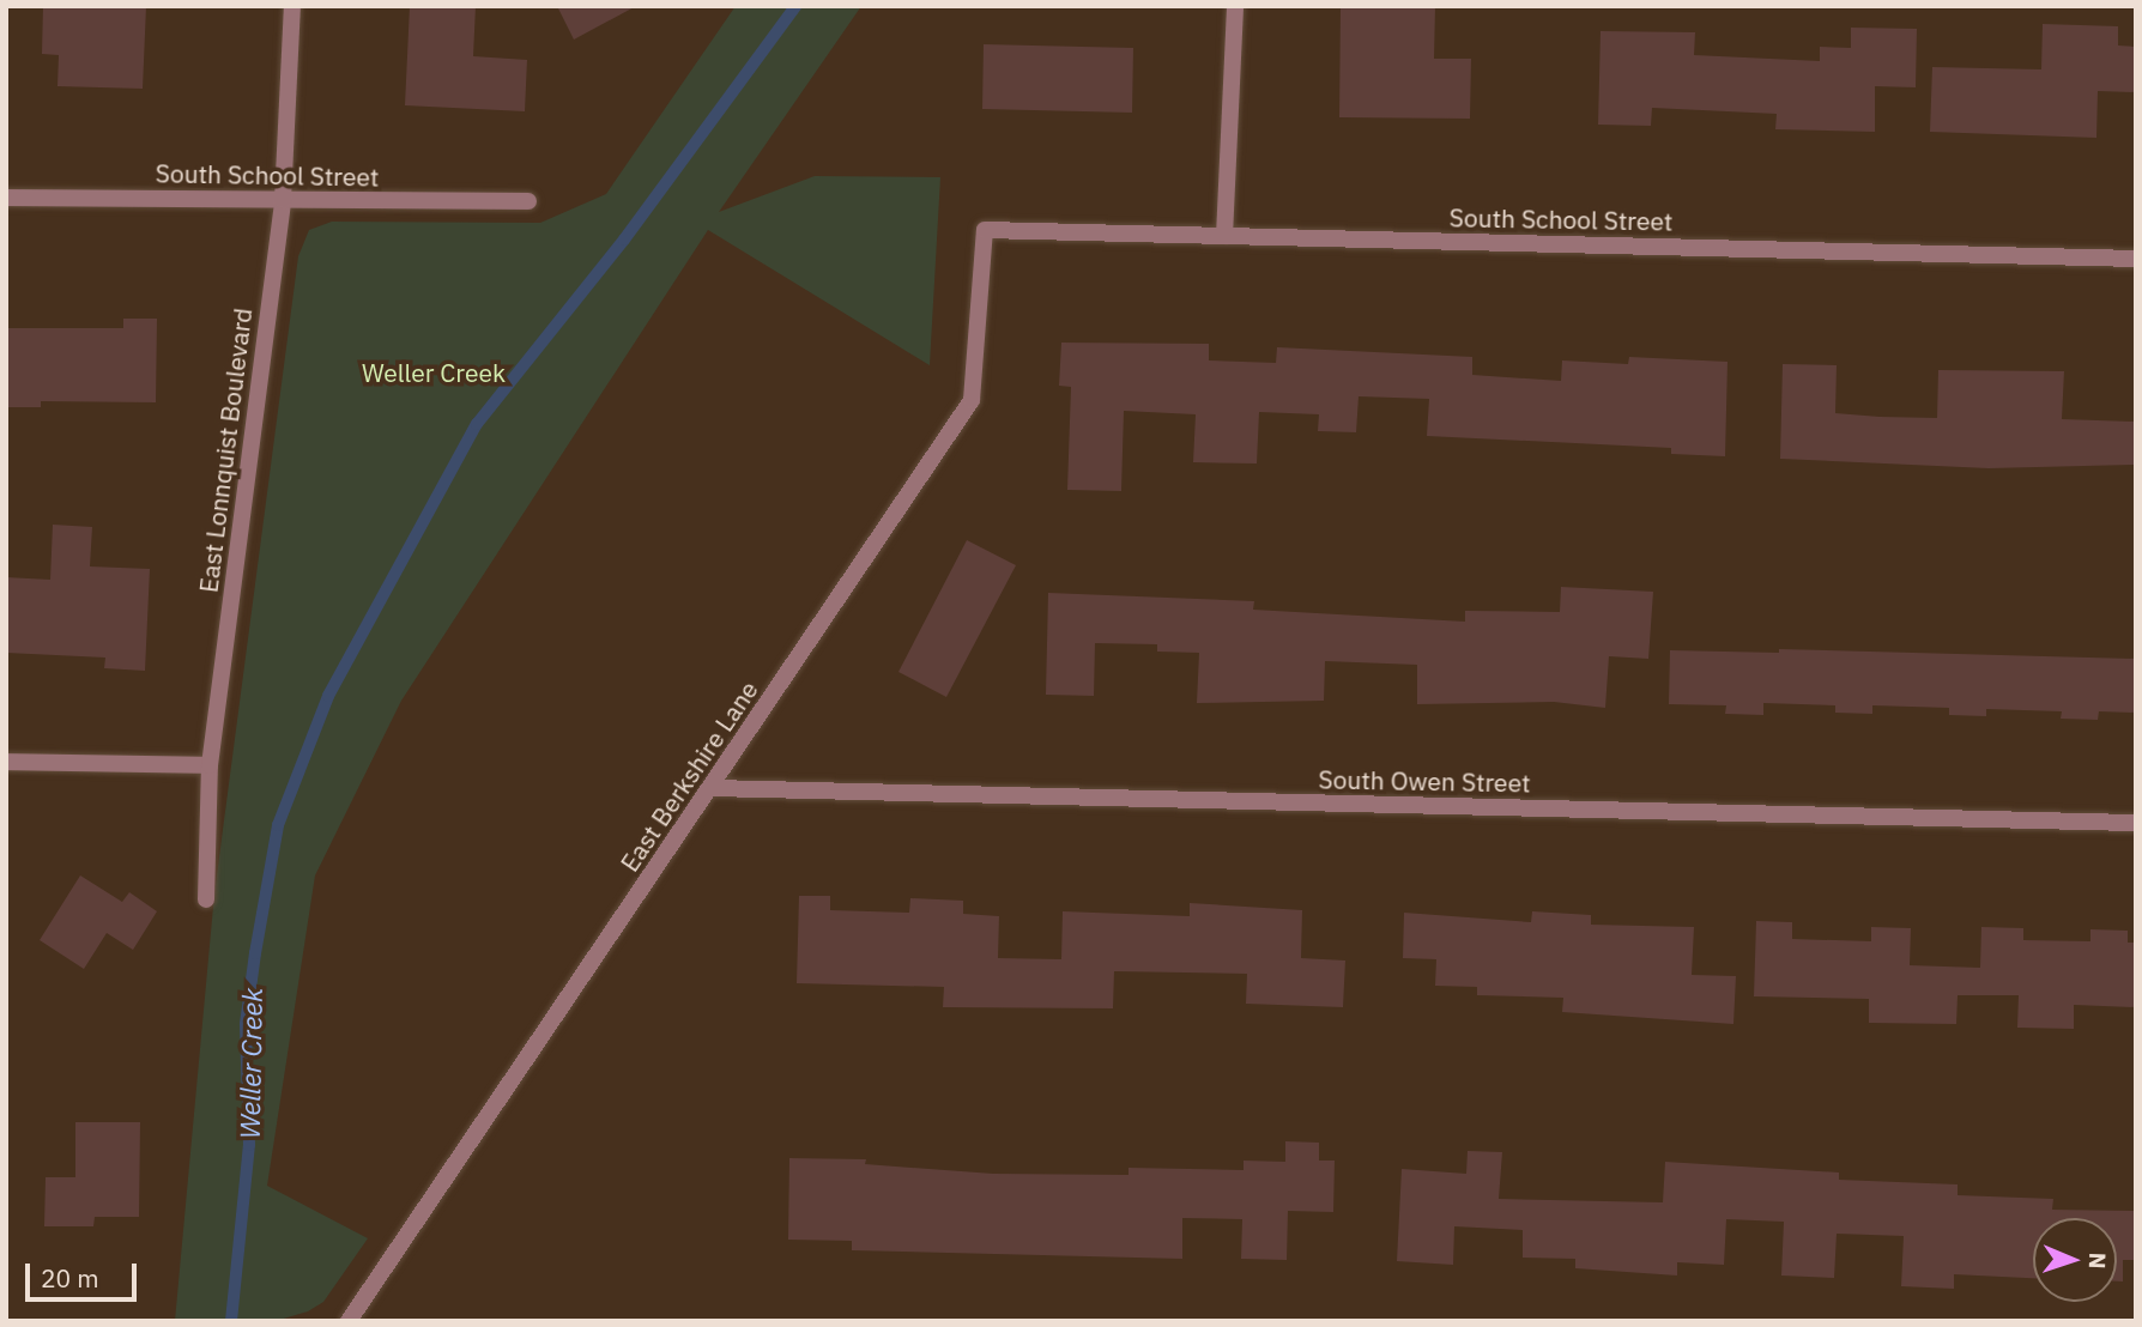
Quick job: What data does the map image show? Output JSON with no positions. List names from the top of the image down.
{
  "streets": {
    "street": [
      "South School Street",
      "East Lonnquist Boulevard",
      "East Berkshire Lane",
      "South Owen Street"
    ]
  },
  "crossings": [
    ["South School Street", "East Lonnquist Boulevard"],
    ["South School Street", "East Berkshire Lane"],
    ["East Berkshire Lane", "South Owen Street"]
  ],
  "water": ["Weller Creek"],
  "parks": ["Weller Creek"],
  "scale_bar": "20 m",
  "north": "right"
}
